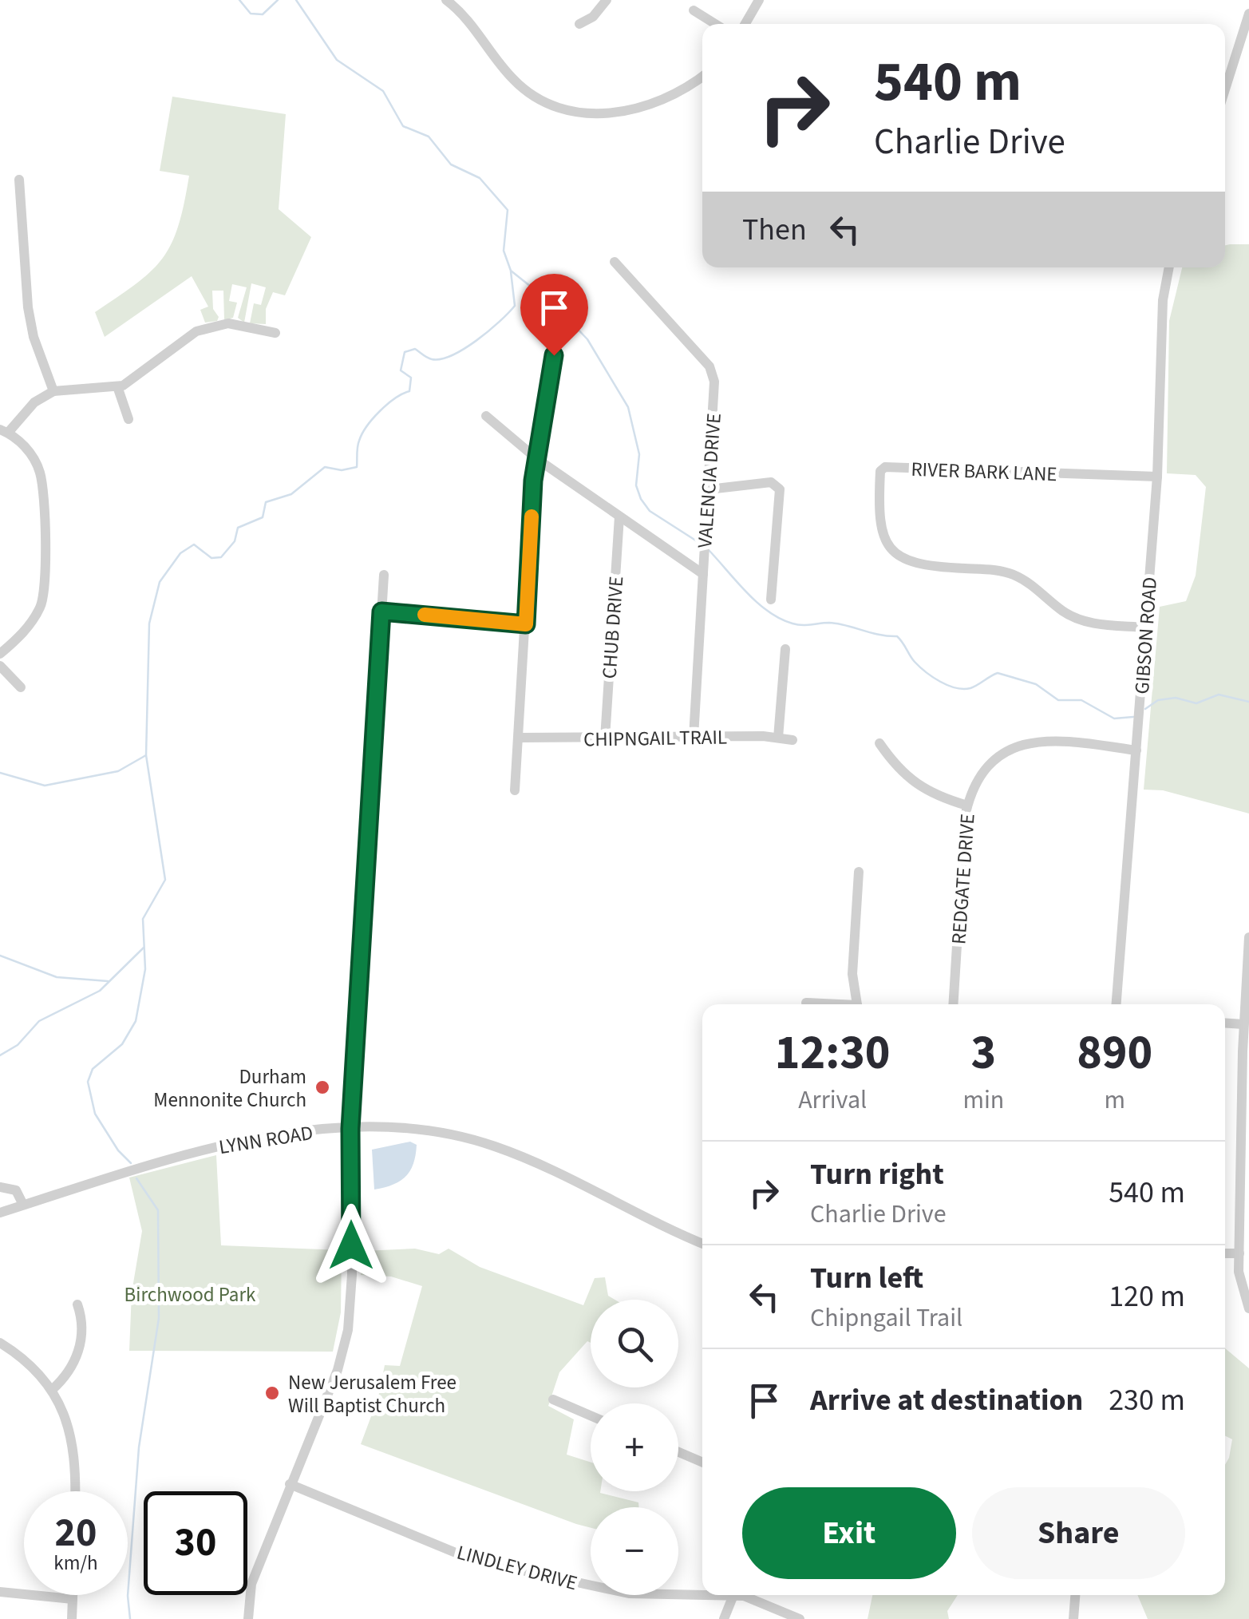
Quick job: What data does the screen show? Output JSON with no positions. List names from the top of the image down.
{
  "streets": {
    "street": [
      "RIVER BARK LANE",
      "VALENCIA DRIVE",
      "CHUB DRIVE",
      "GIBSON ROAD",
      "CHIPNGAIL TRAIL",
      "REDGATE DRIVE",
      "LYNN ROAD",
      "LINDLEY DRIVE"
    ]
  },
  "crossings": [
    ["RIVER BARK LANE", "GIBSON ROAD"],
    ["VALENCIA DRIVE", "CHIPNGAIL TRAIL"],
    ["CHUB DRIVE", "CHIPNGAIL TRAIL"],
    ["GIBSON ROAD", "REDGATE DRIVE"]
  ],
  "parks": ["Birchwood Park"],
  "places": ["Durham Mennonite Church", "New Jerusalem Free Will Baptist Church"],
  "page": {
    "turn": ["540 m", "Charlie Drive"],
    "then": "Then",
    "eta": [
      "12:30",
      "Arrival",
      "3",
      "min",
      "890",
      "m"
    ],
    "list": [
      {
        "name": "Turn right",
        "note": "Charlie Drive",
        "value": "540 m"
      },
      {
        "name": "Turn left",
        "note": "Chipngail Trail",
        "value": "120 m"
      },
      {
        "name": "Arrive at destination",
        "value": "230 m"
      }
    ],
    "map_buttons": ["+", "−"],
    "buttons": ["Exit", "Share"],
    "speed": "20 km/h",
    "limit": "30"
  }
}
